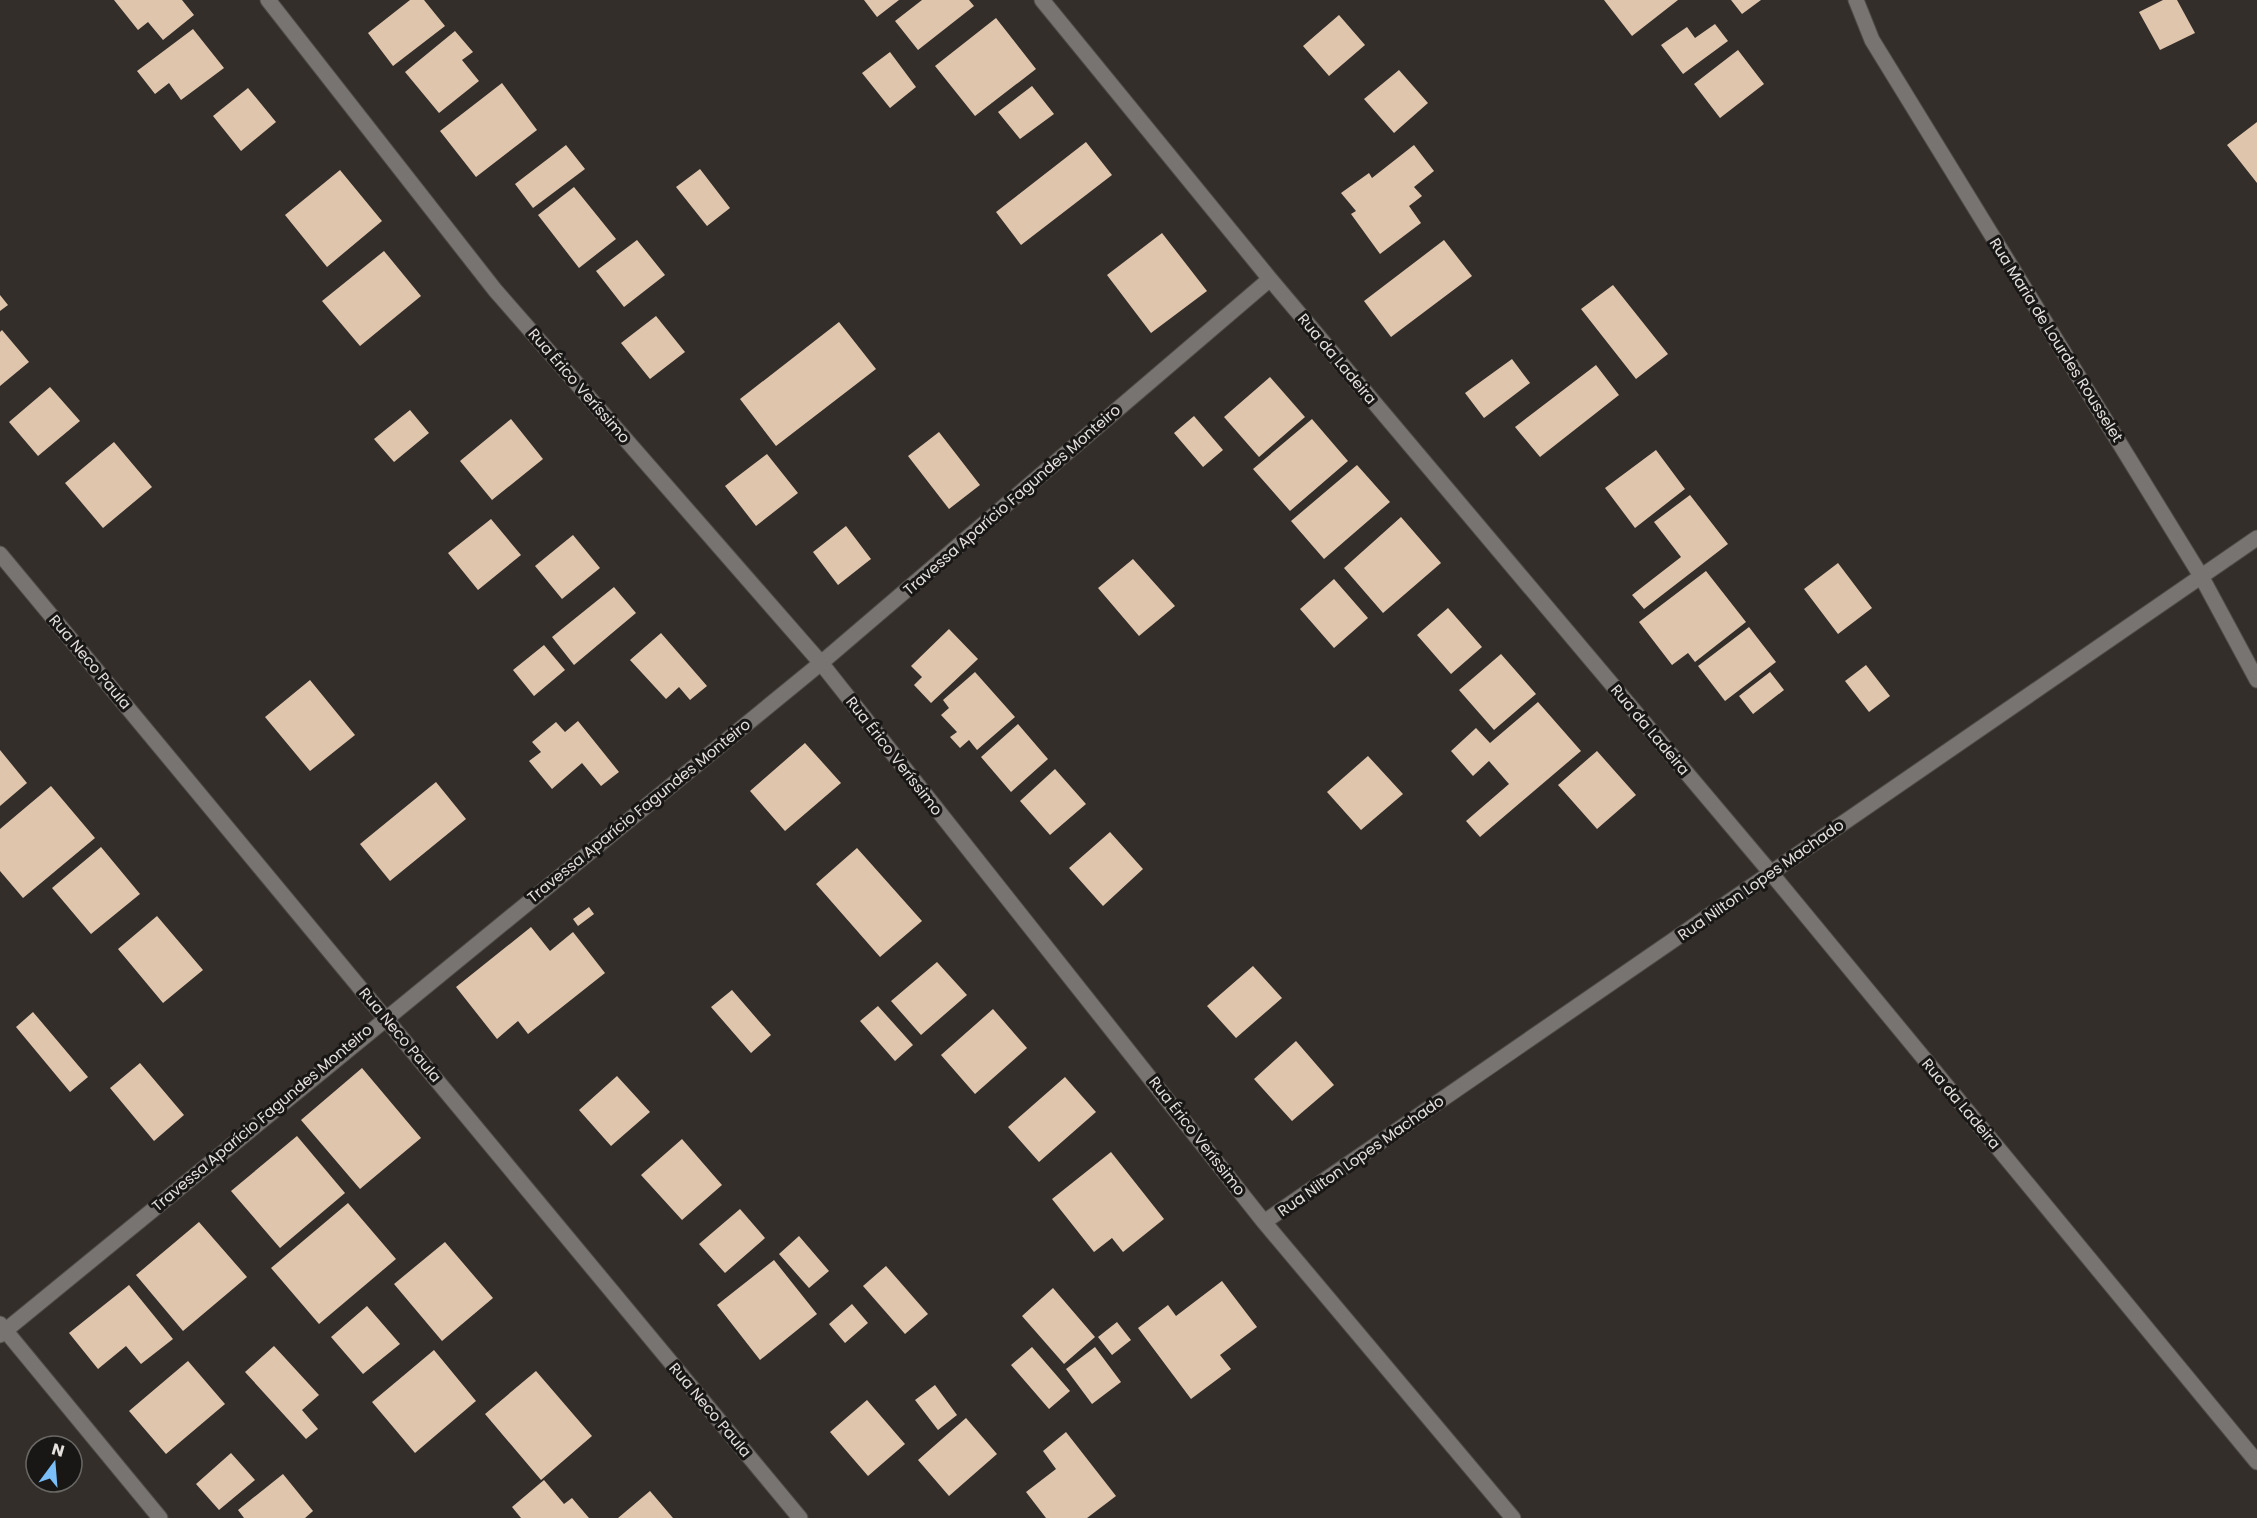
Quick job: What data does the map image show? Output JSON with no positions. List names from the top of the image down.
{
  "streets": {
    "street": [
      "Rua Maria de Lourdes Rousselet",
      "Rua da Ladeira",
      "Rua Érico Veríssimo",
      "Travessa Aparício Fagundes Monteiro",
      "Rua Neco Paula",
      "Rua Nilton Lopes Machado"
    ]
  },
  "crossings": [
    ["Rua Maria de Lourdes Rousselet", "Rua Nilton Lopes Machado"],
    ["Rua da Ladeira", "Travessa Aparício Fagundes Monteiro"],
    ["Rua da Ladeira", "Rua Nilton Lopes Machado"],
    ["Rua Érico Veríssimo", "Travessa Aparício Fagundes Monteiro"],
    ["Rua Érico Veríssimo", "Rua Nilton Lopes Machado"],
    ["Travessa Aparício Fagundes Monteiro", "Rua Neco Paula"]
  ],
  "north": "top"
}
